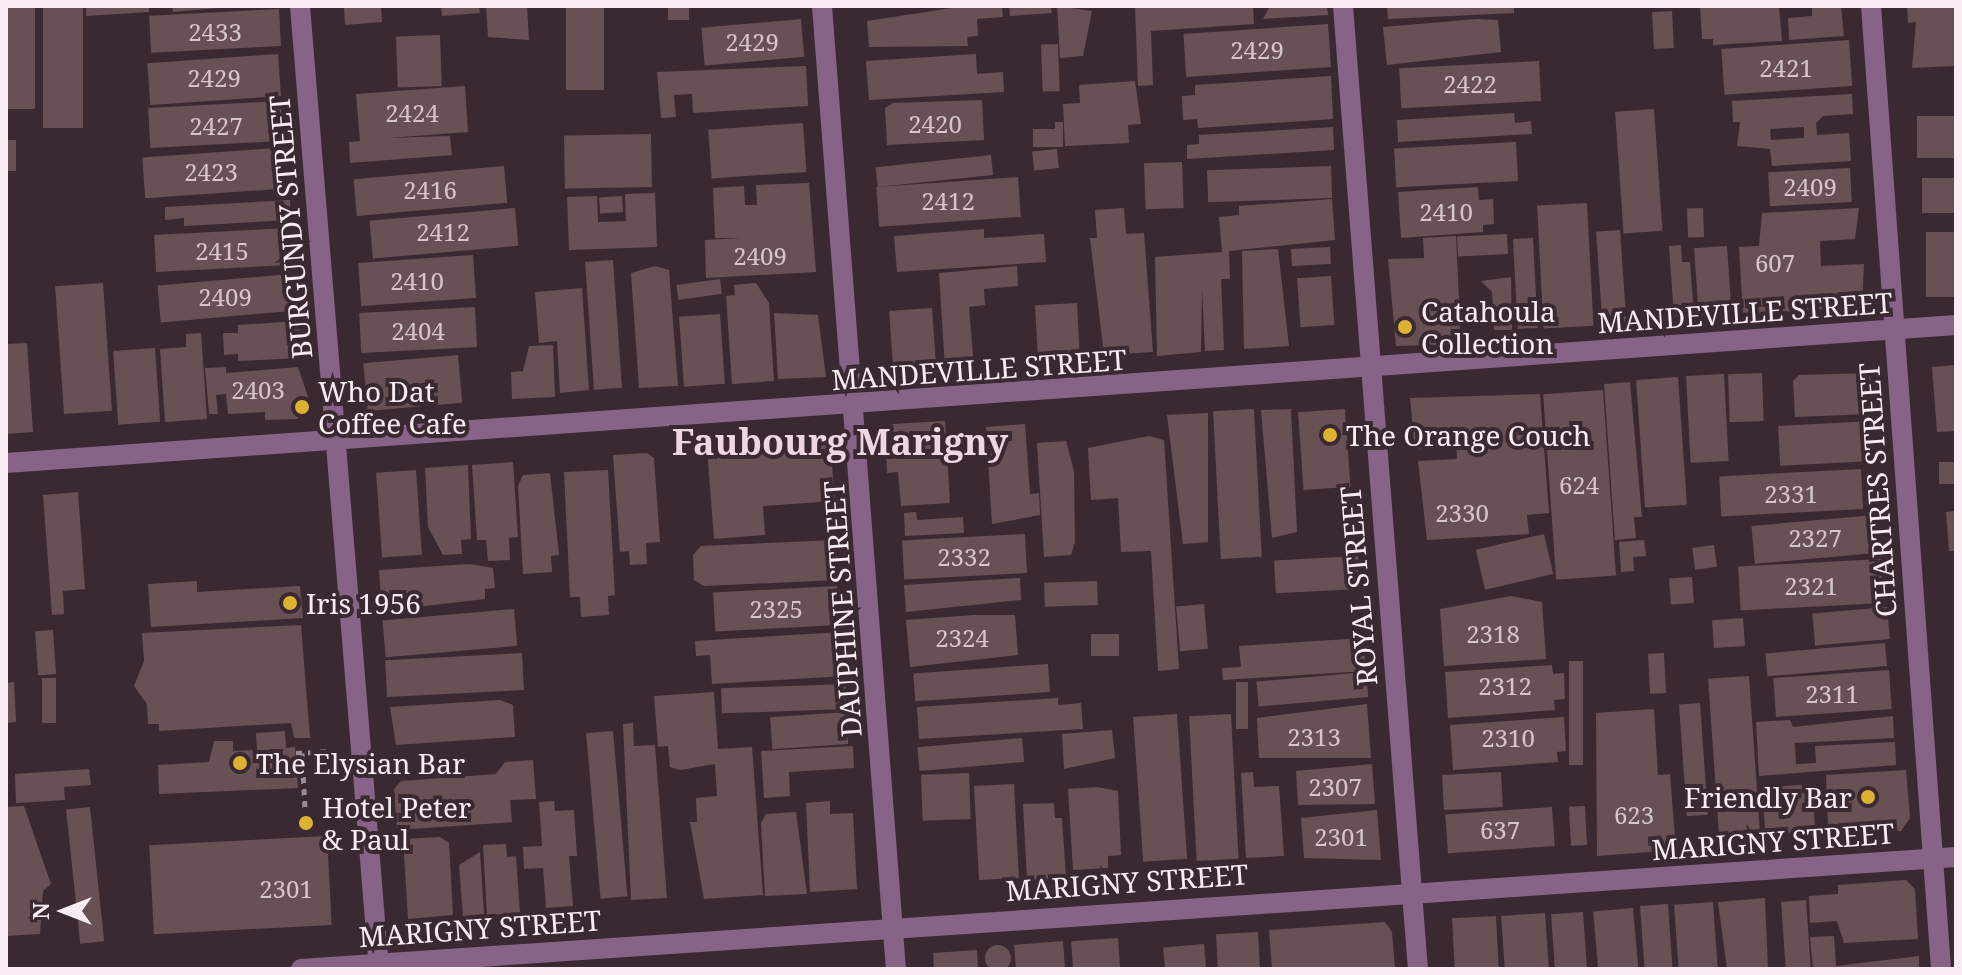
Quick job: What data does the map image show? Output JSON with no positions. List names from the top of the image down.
{
  "streets": {
    "street": [
      "BURGUNDY STREET",
      "MANDEVILLE STREET",
      "CHARTRES STREET",
      "ROYAL STREET",
      "DAUPHINE STREET",
      "MARIGNY STREET"
    ]
  },
  "crossings": [
    ["BURGUNDY STREET", "MANDEVILLE STREET"],
    ["BURGUNDY STREET", "MARIGNY STREET"],
    ["MANDEVILLE STREET", "CHARTRES STREET"],
    ["MANDEVILLE STREET", "ROYAL STREET"],
    ["MANDEVILLE STREET", "DAUPHINE STREET"],
    ["CHARTRES STREET", "MARIGNY STREET"],
    ["ROYAL STREET", "MARIGNY STREET"],
    ["DAUPHINE STREET", "MARIGNY STREET"]
  ],
  "districts": ["Faubourg Marigny"],
  "places": [
    "Catahoula Collection",
    "Who Dat Coffee Cafe",
    "The Orange Couch",
    "Iris 1956",
    "The Elysian Bar",
    "Friendly Bar",
    "Hotel Peter & Paul"
  ],
  "house_numbers": [
    "2433",
    "2429",
    "2429",
    "2421",
    "2429",
    "2422",
    "2424",
    "2420",
    "2427",
    "2423",
    "2409",
    "2416",
    "2412",
    "2410",
    "2412",
    "2415",
    "2409",
    "607",
    "2410",
    "2409",
    "2404",
    "2403",
    "624",
    "2331",
    "2330",
    "2327",
    "2332",
    "2321",
    "2325",
    "2318",
    "2324",
    "2312",
    "2311",
    "2313",
    "2310",
    "2307",
    "623",
    "637",
    "2301",
    "2301"
  ],
  "north": "left"
}
